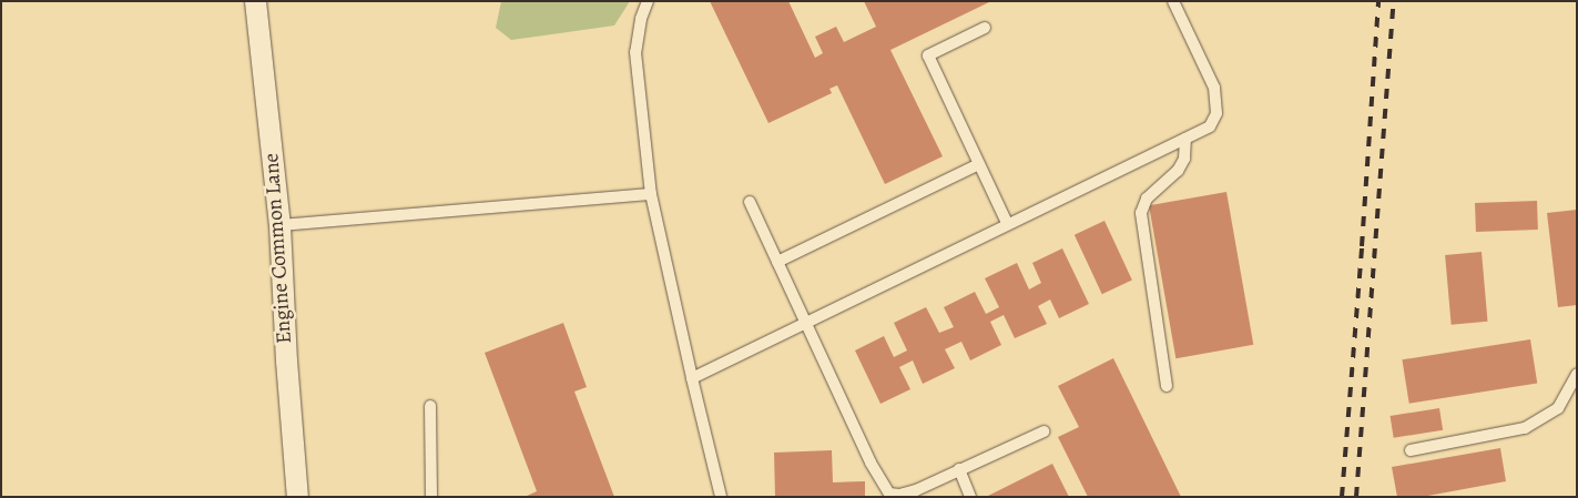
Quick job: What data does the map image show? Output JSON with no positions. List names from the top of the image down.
{
  "streets": {
    "street": ["Engine Common Lane"]
  }
}
